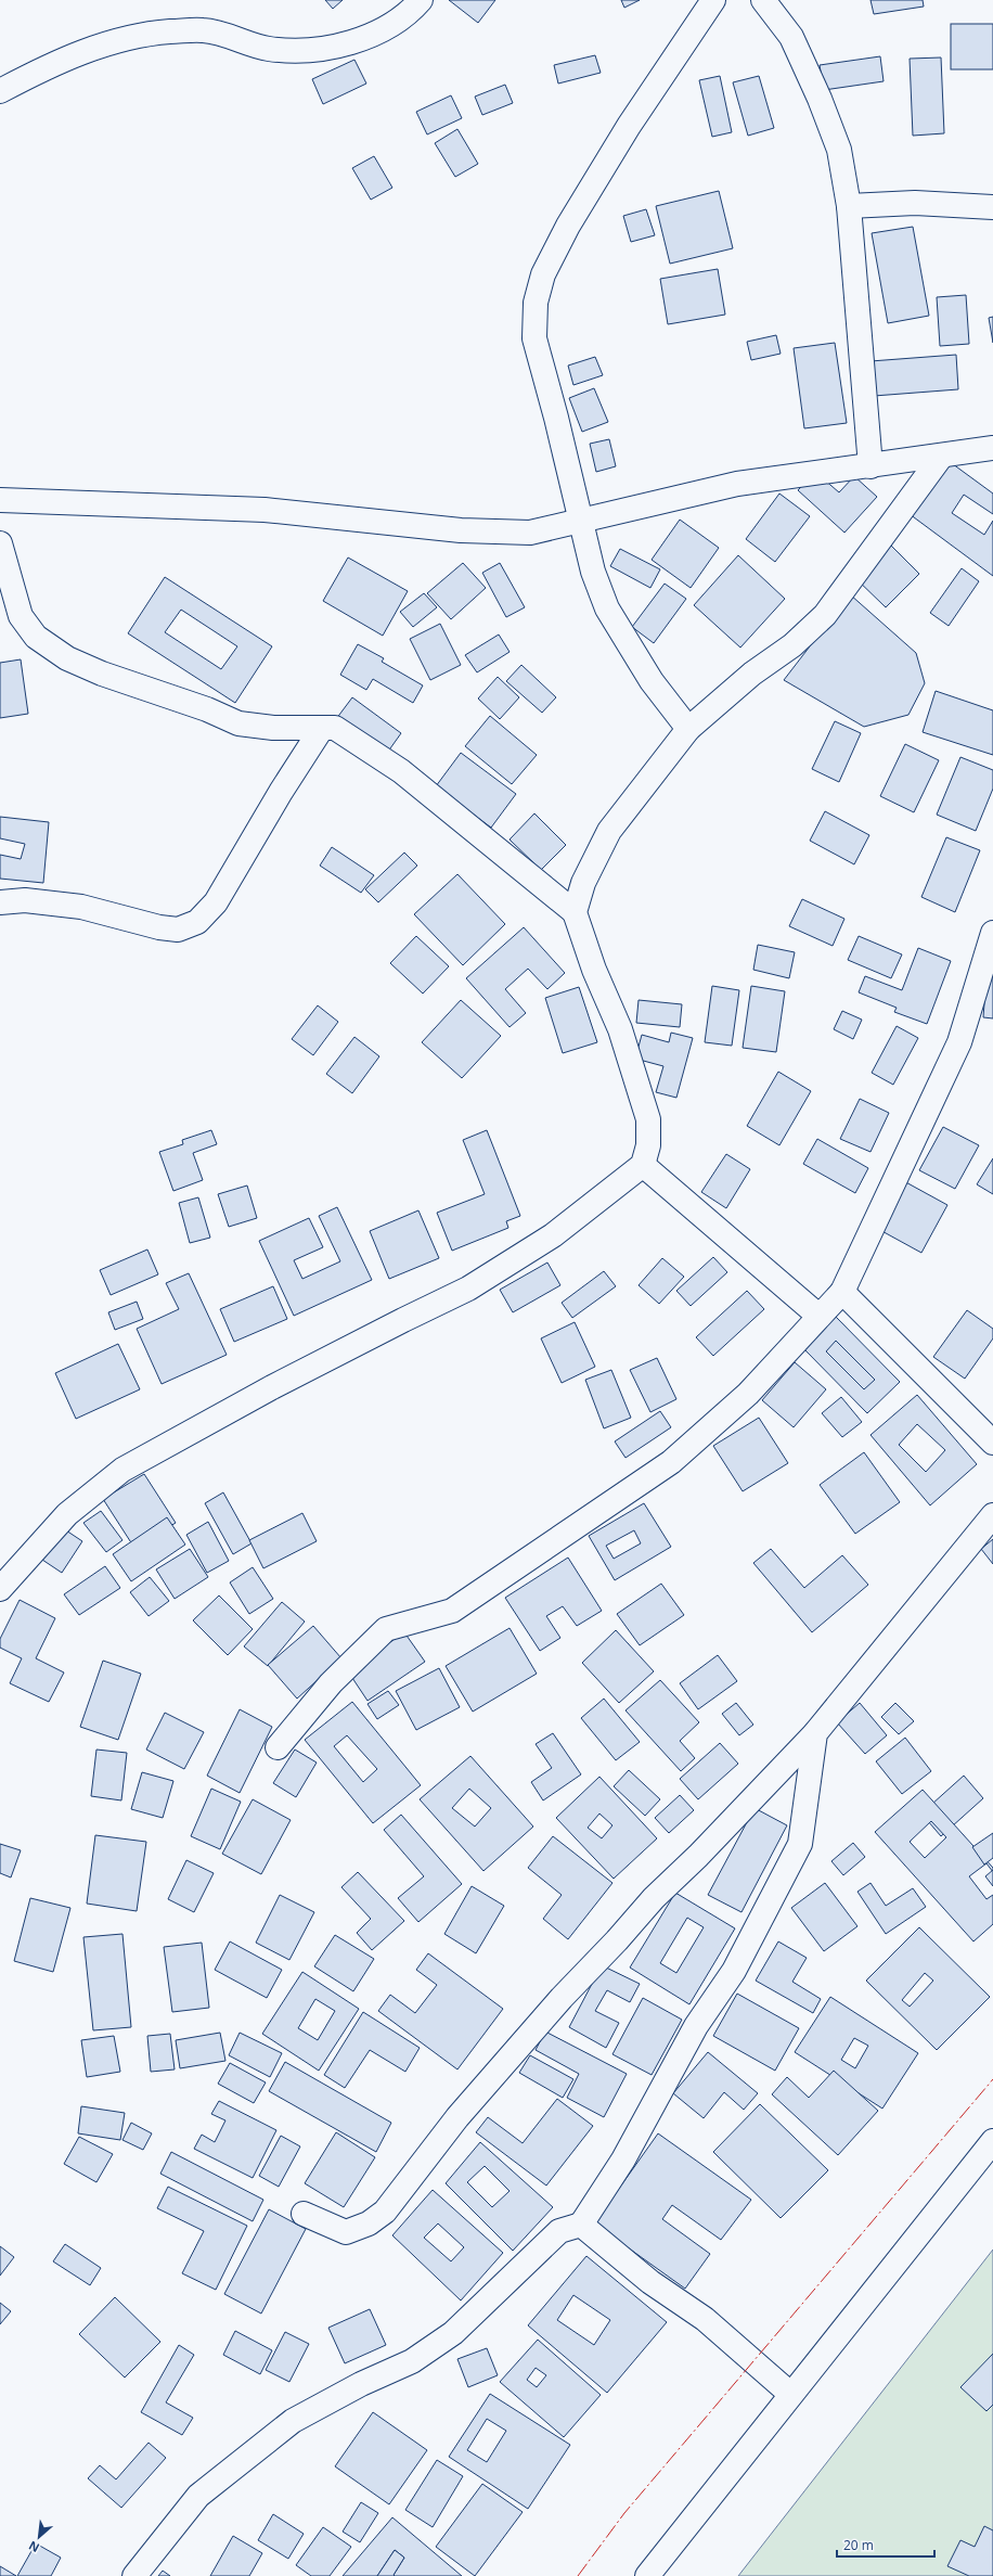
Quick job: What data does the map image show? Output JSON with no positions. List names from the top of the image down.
{
  "scale_bar": "20 m",
  "north": "bottom left"
}
